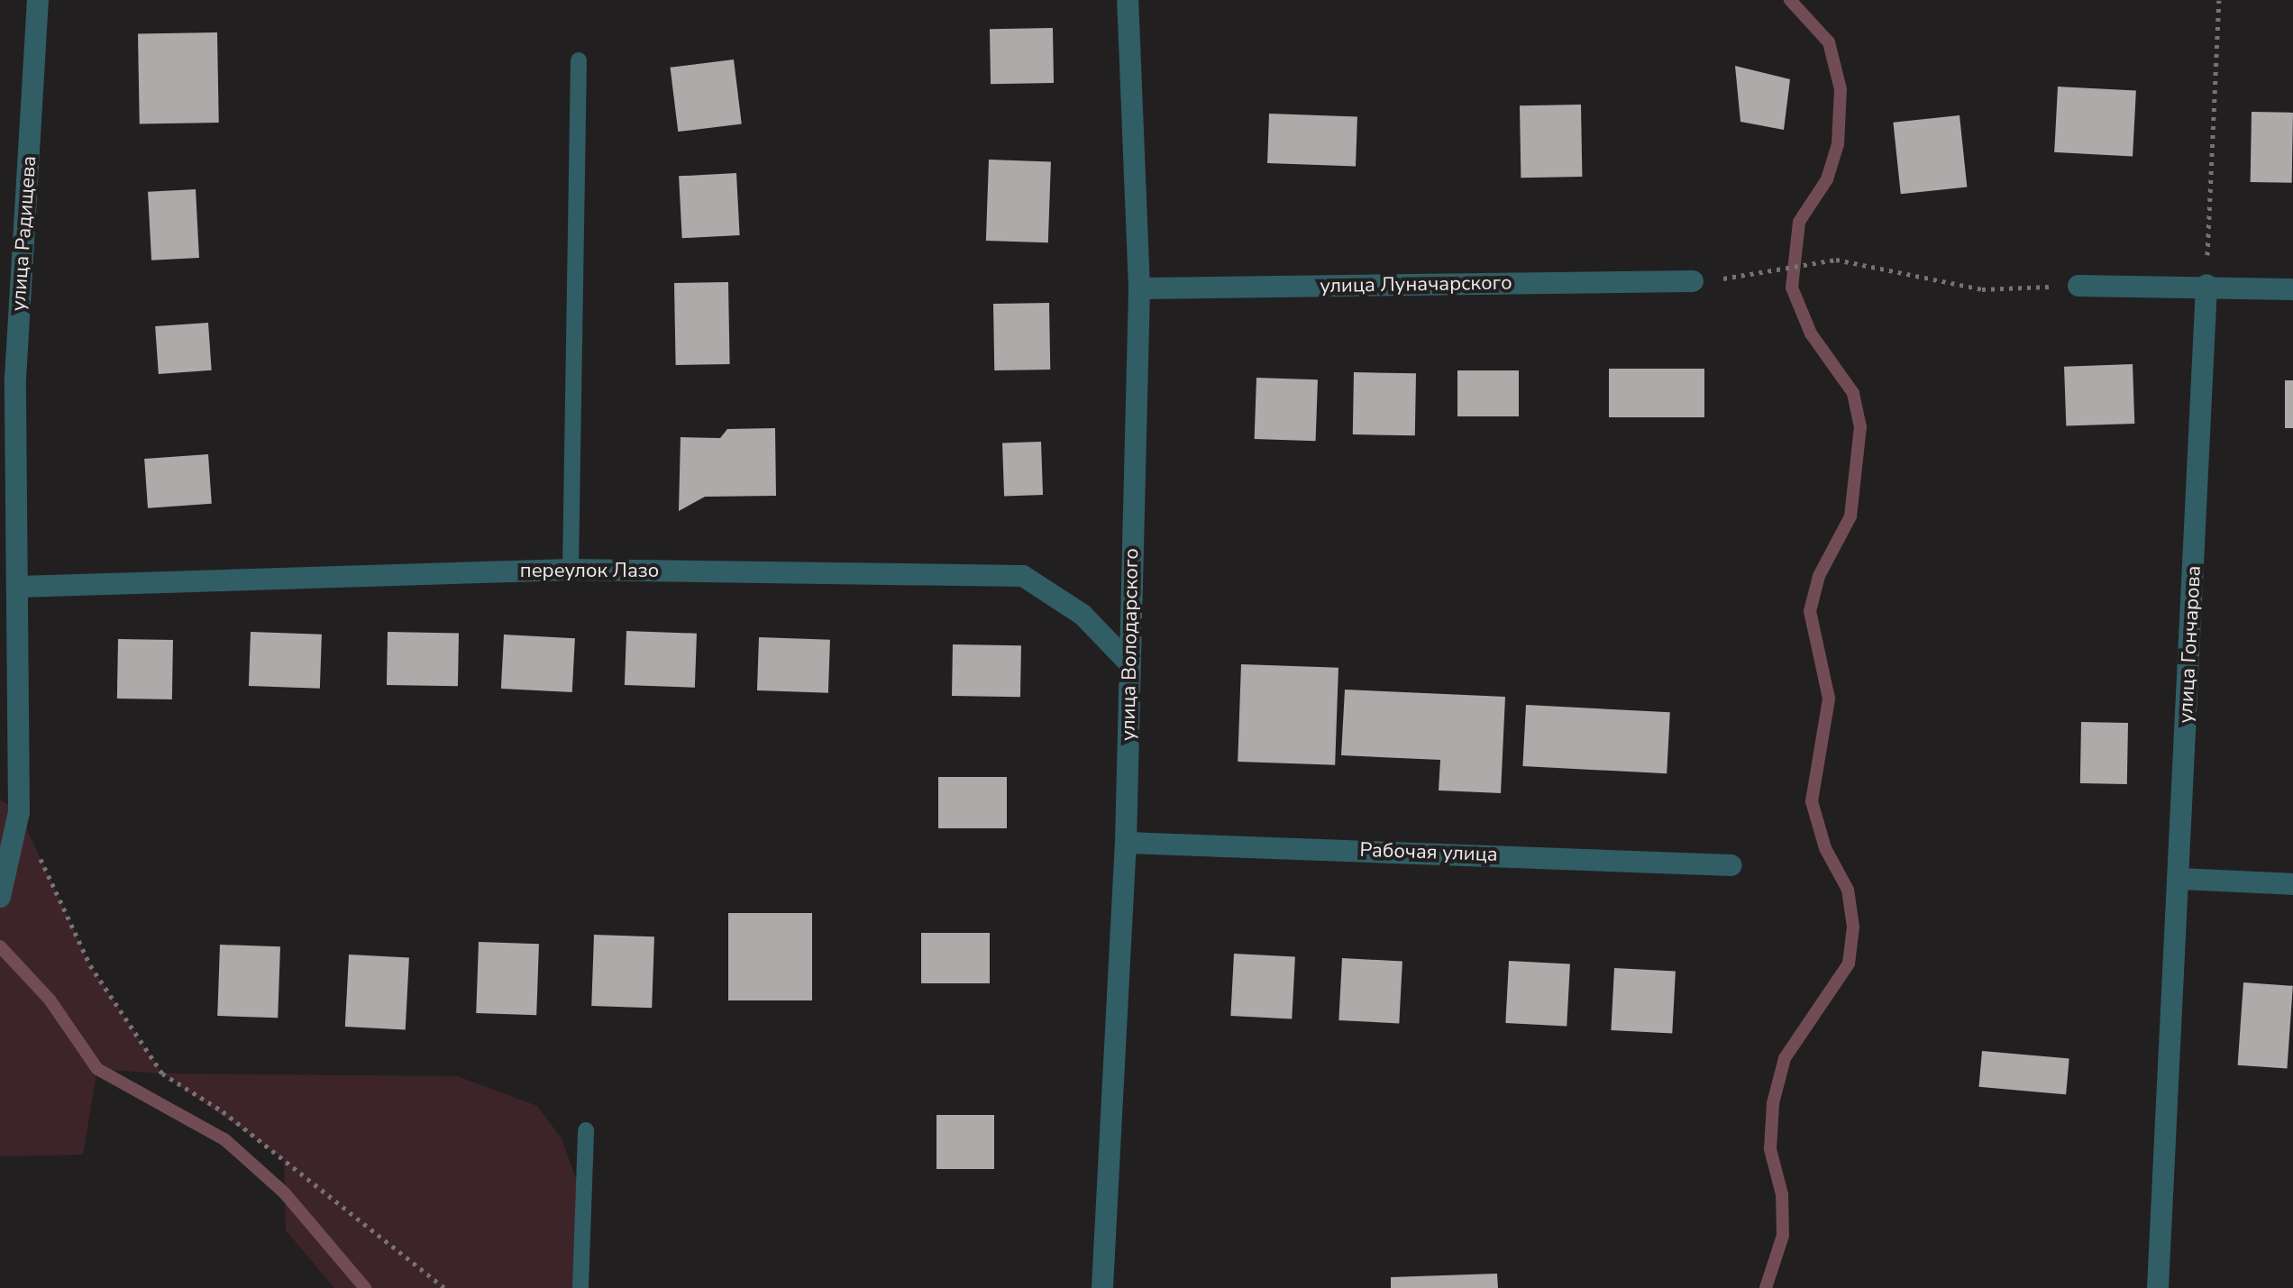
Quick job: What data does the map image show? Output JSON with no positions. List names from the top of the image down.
{
  "streets": {
    "street": [
      "улица Радищева",
      "улица Луначарского",
      "переулок Лазо",
      "улица Володарского",
      "улица Гончарова",
      "Рабочая улица"
    ]
  },
  "crossings": [
    ["улица Радищева", "переулок Лазо"],
    ["улица Луначарского", "улица Володарского"],
    ["переулок Лазо", "улица Володарского"],
    ["улица Володарского", "Рабочая улица"]
  ]
}
